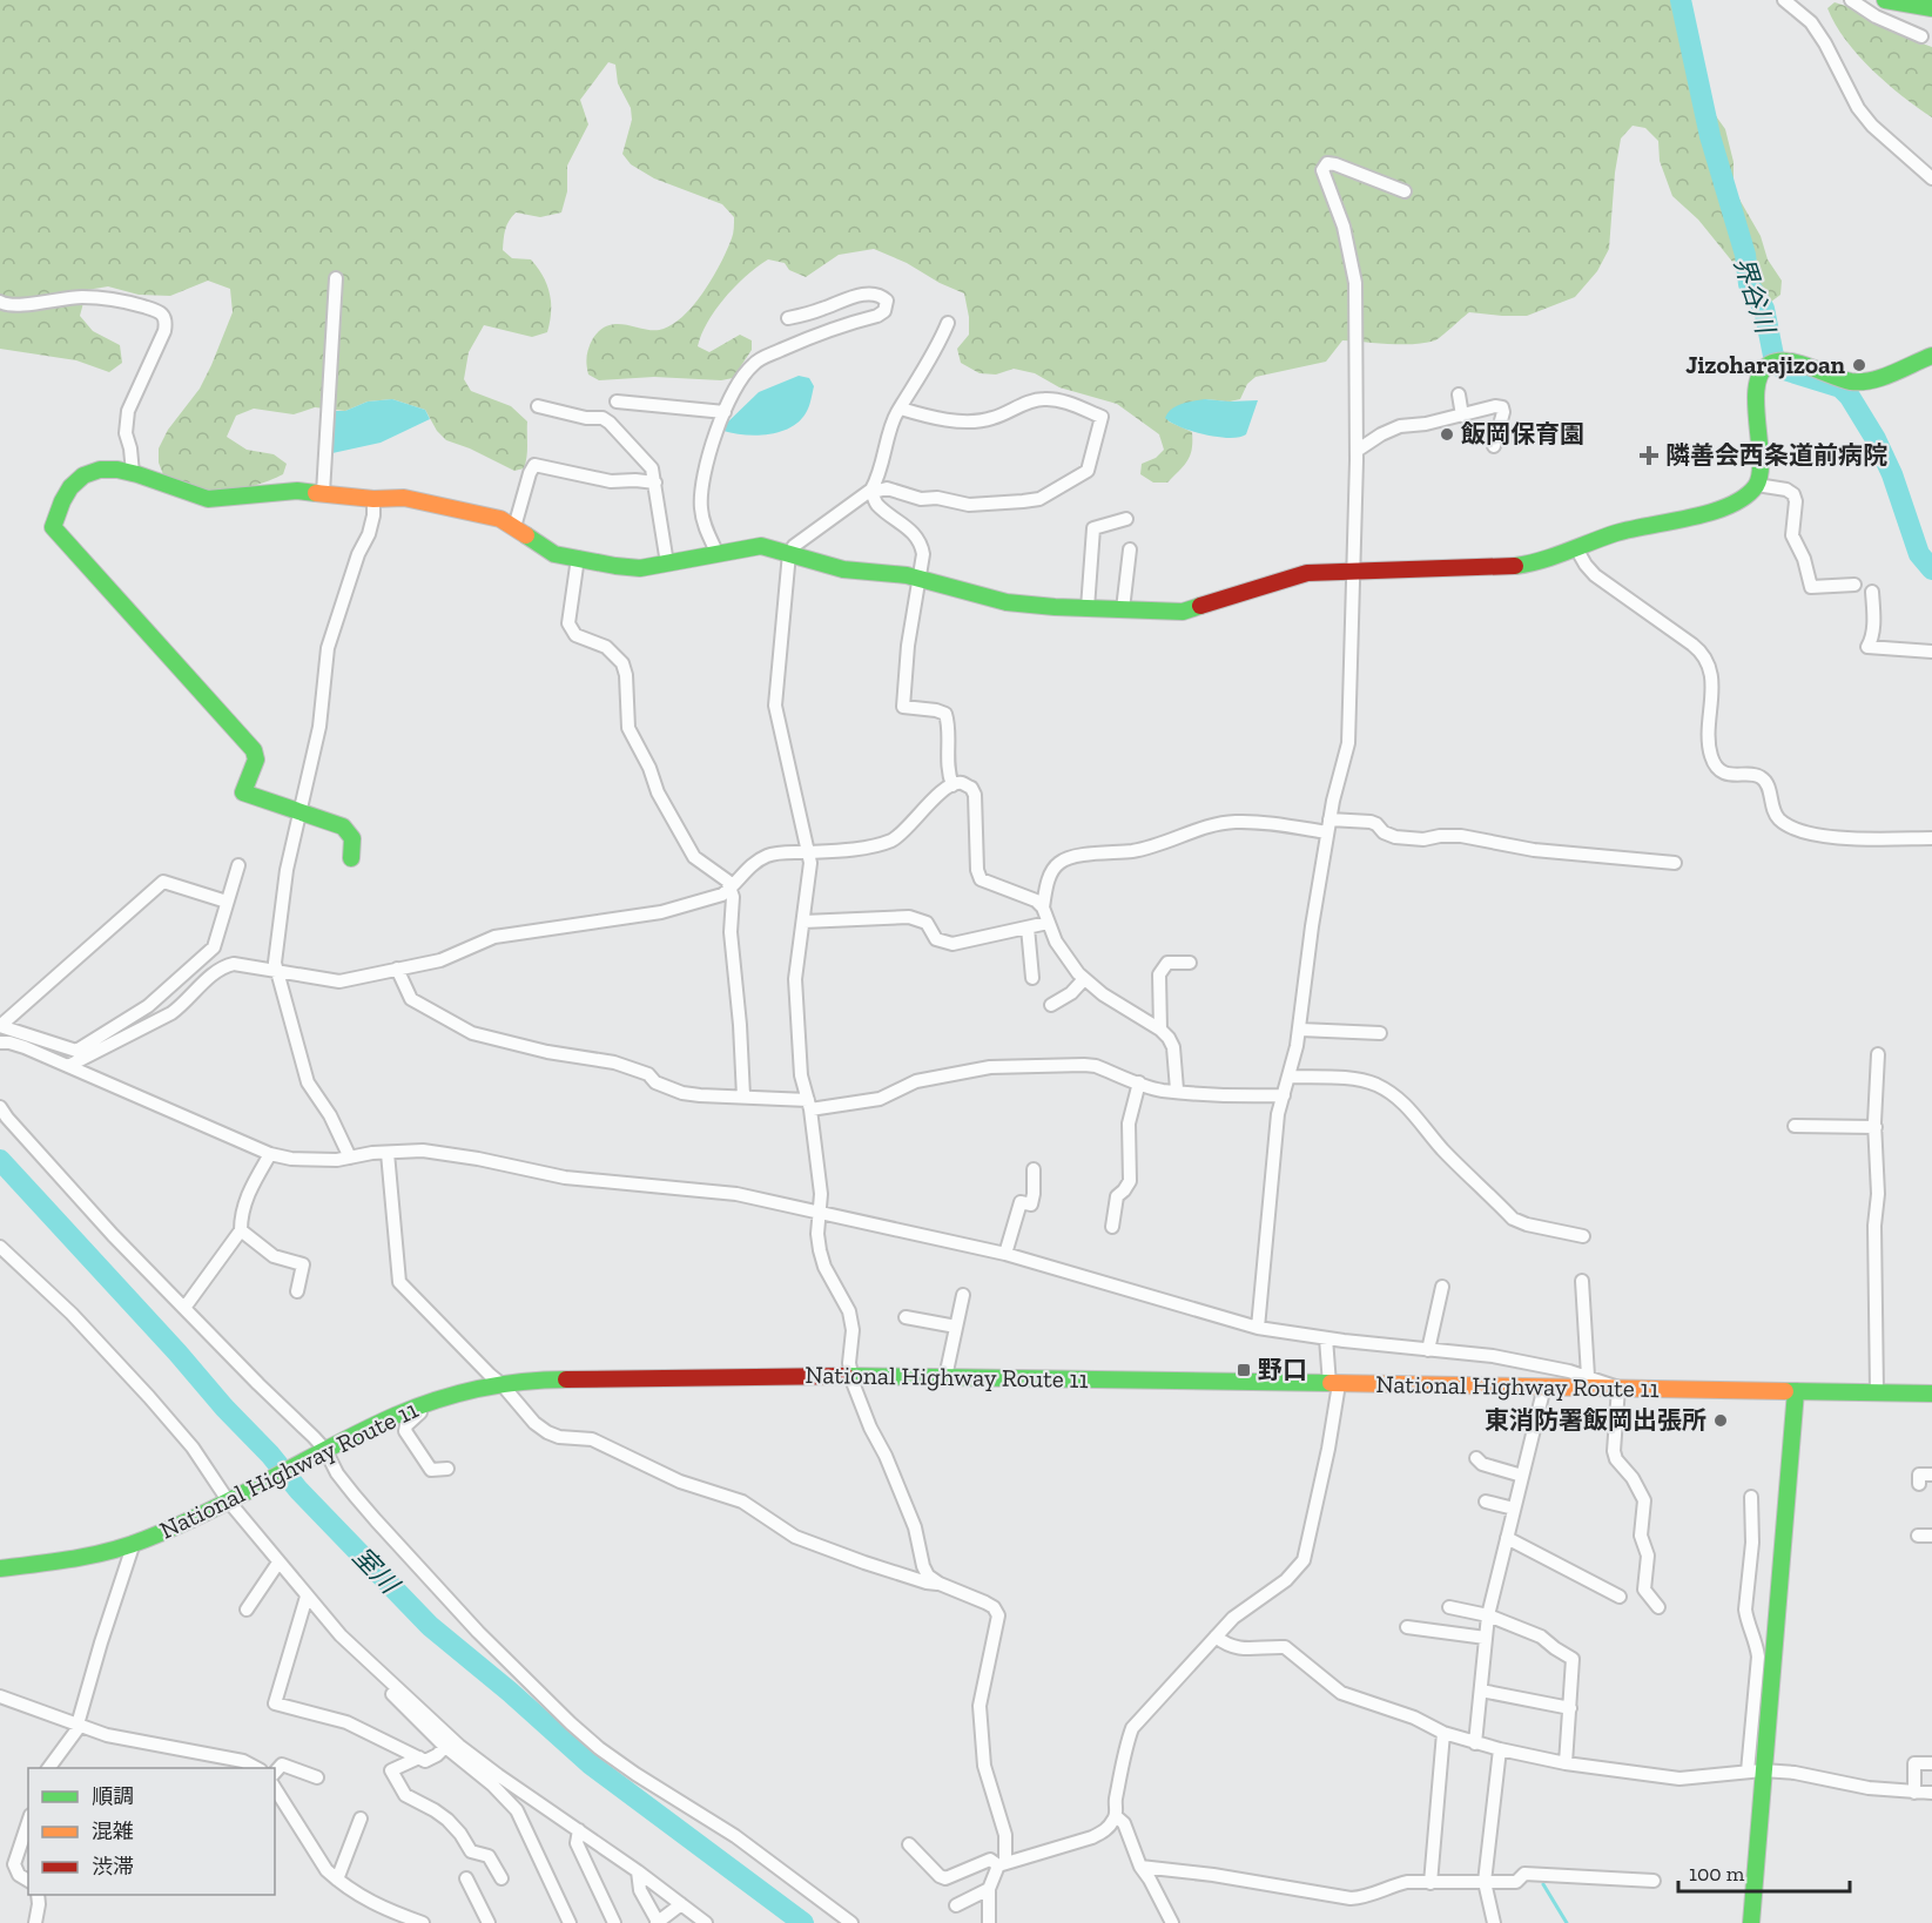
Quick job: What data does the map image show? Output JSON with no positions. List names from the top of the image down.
{
  "streets": {
    "main road": ["National Highway Route 11"]
  },
  "water": ["界谷川", "室川"],
  "places": {
    "other": ["Jizoharajizoan", "飯岡保育園", "東消防署飯岡出張所"],
    "health": ["隣善会西条道前病院"],
    "transit": ["野口"]
  },
  "legend": ["順調", "混雑", "渋滞"],
  "scale_bar": "100 m"
}
